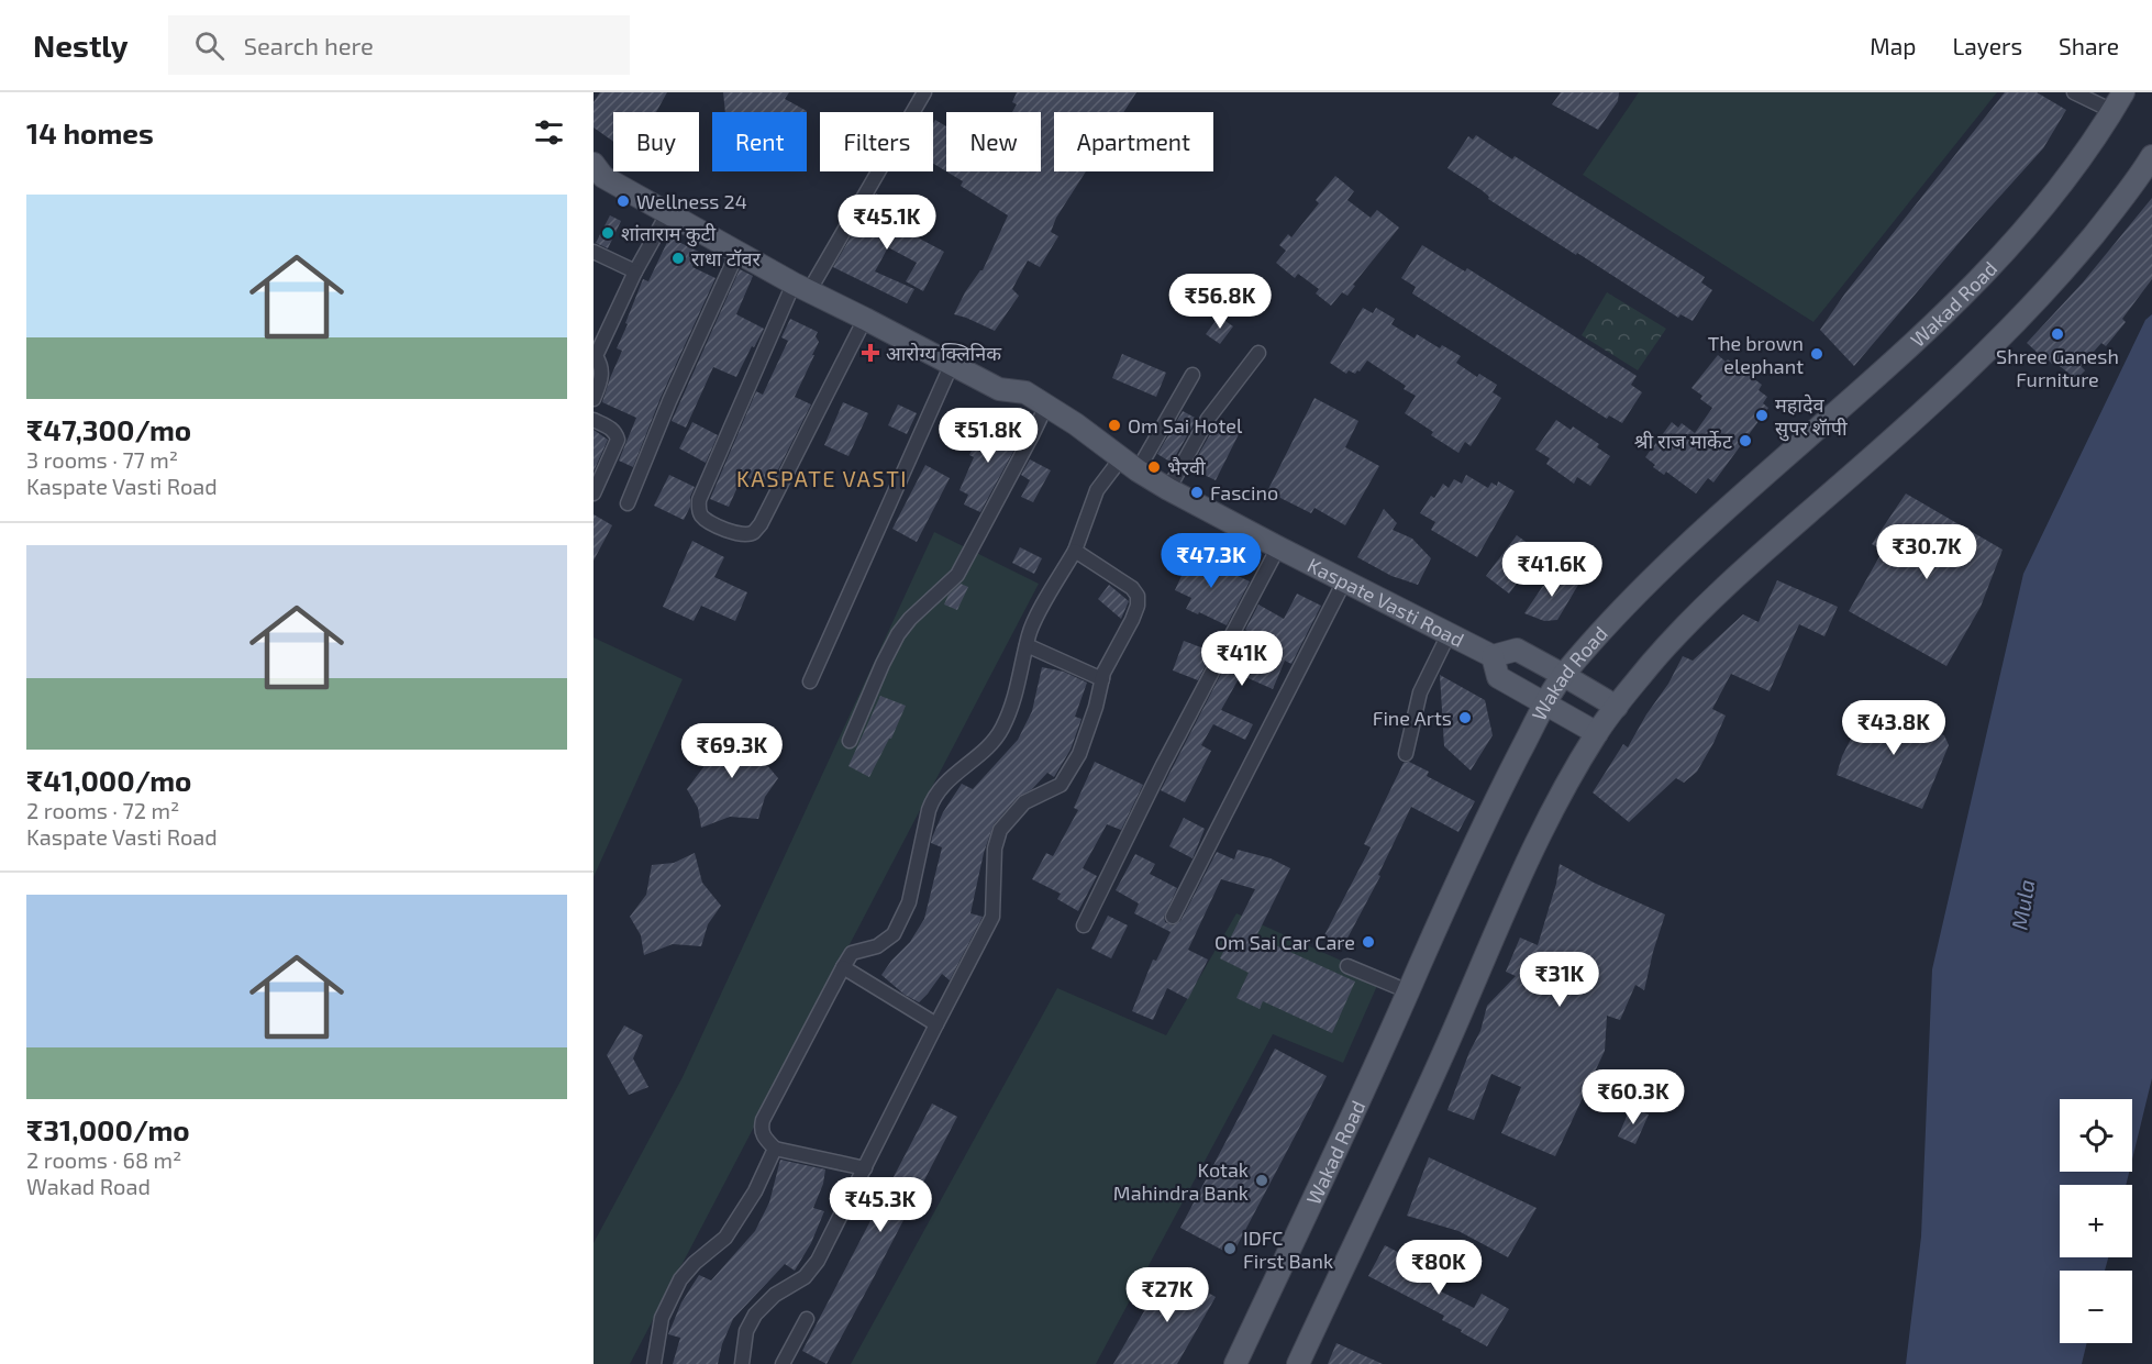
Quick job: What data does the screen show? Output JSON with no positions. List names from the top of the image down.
{
  "streets": {
    "main road": ["Wakad Road", "Kaspate Vasti Road"]
  },
  "districts": ["KASPATE VASTI"],
  "water": ["Mula"],
  "places": {
    "other": [
      "Wellness 24",
      "शांताराम कुटी",
      "राधा टॉवर",
      "Shree Ganesh Furniture",
      "The brown elephant",
      "महादेव सुपर शॅापी",
      "Om Sai Hotel",
      "श्री राज मार्केट",
      "भैरवी",
      "Fascino",
      "Fine Arts",
      "Om Sai Car Care",
      "Kotak Mahindra Bank",
      "IDFC First Bank"
    ],
    "health": ["आरोग्य क्लिनिक"]
  },
  "page": {
    "header": "Nestly",
    "search": "Search here",
    "nav": ["Map", "Layers", "Share"],
    "heading": "14 homes",
    "chip": [
      "Buy",
      "Rent",
      "Filters",
      "New",
      "Apartment"
    ],
    "list": [
      {
        "name": "₹47,300/mo",
        "note": "3 rooms · 77 m² · Kaspate Vasti Road"
      },
      {
        "name": "₹41,000/mo",
        "note": "2 rooms · 72 m² · Kaspate Vasti Road"
      },
      {
        "name": "₹31,000/mo",
        "note": "2 rooms · 68 m² · Wakad Road"
      }
    ],
    "price": [
      "₹45.1K",
      "₹56.8K",
      "₹51.8K",
      "₹30.7K",
      "₹47.3K",
      "₹41.6K",
      "₹41K",
      "₹43.8K",
      "₹69.3K",
      "₹31K",
      "₹60.3K",
      "₹45.3K",
      "₹80K",
      "₹27K"
    ],
    "map_buttons": ["+", "−"]
  }
}
